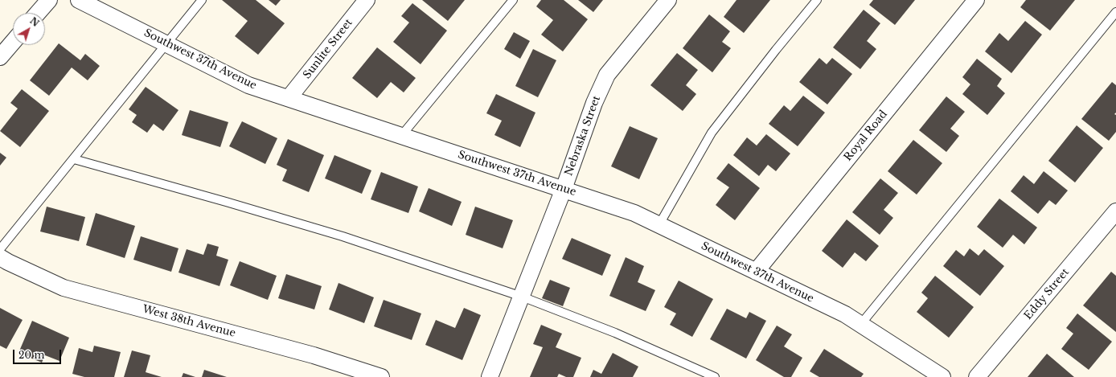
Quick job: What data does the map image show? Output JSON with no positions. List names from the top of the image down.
{
  "streets": {
    "street": [
      "Sunlite Street",
      "Southwest 37th Avenue",
      "Nebraska Street",
      "Royal Road",
      "Eddy Street",
      "West 38th Avenue"
    ]
  },
  "crossings": [
    ["Sunlite Street", "Southwest 37th Avenue"],
    ["Southwest 37th Avenue", "Nebraska Street"],
    ["Southwest 37th Avenue", "Royal Road"]
  ],
  "scale_bar": "20 m",
  "north": "top right"
}
